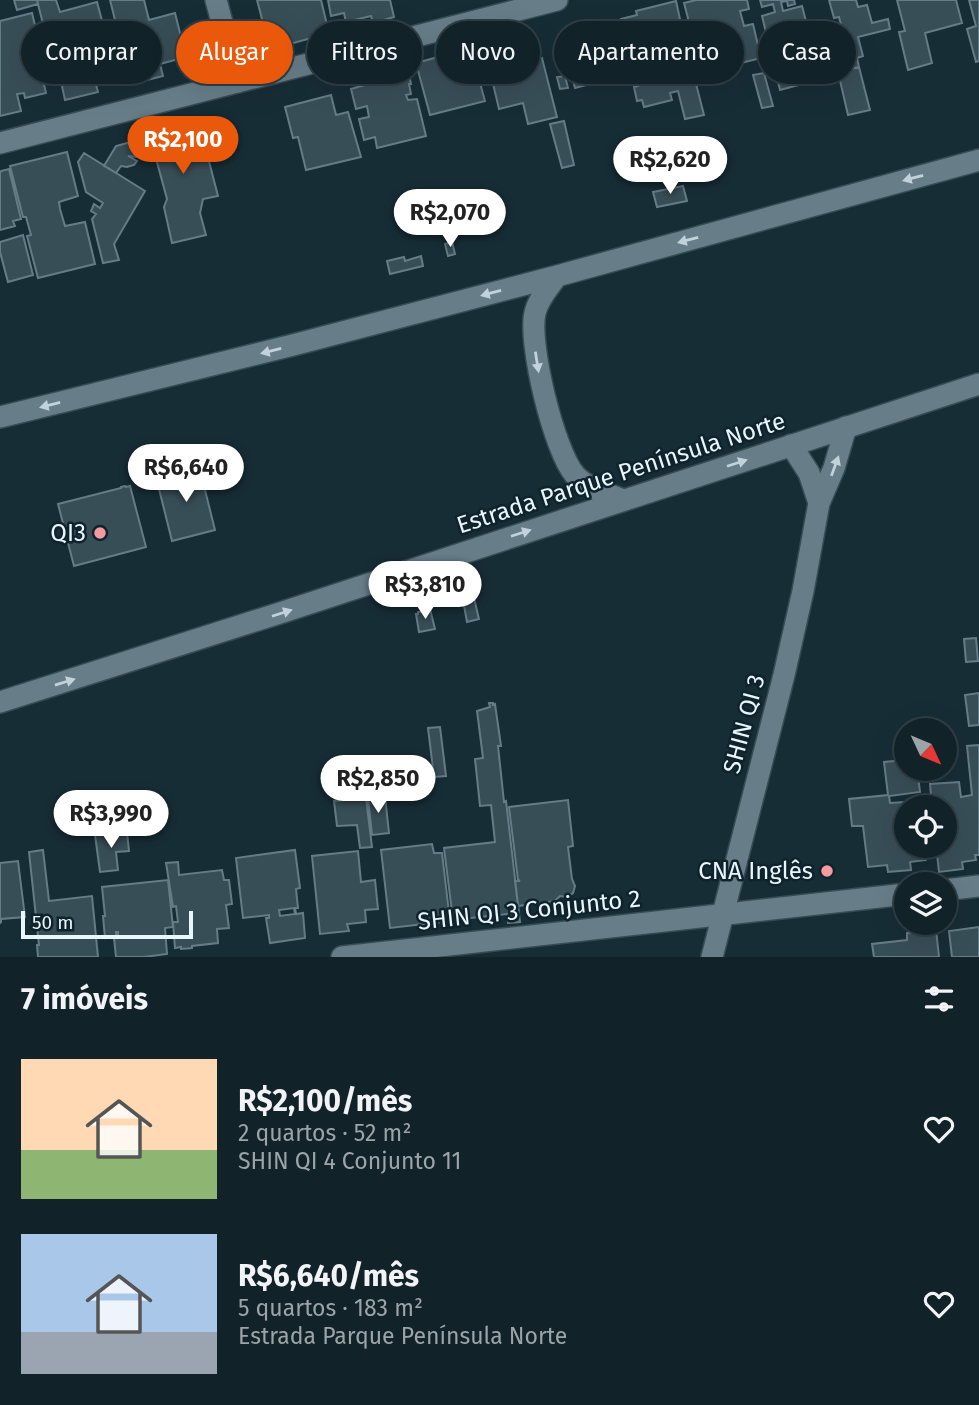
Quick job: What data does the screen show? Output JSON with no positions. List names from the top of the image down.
{
  "streets": {
    "main road": ["Estrada Parque Península Norte", "SHIN QI 3", "SHIN QI 3 Conjunto 2"]
  },
  "crossings": [
    ["Estrada Parque Península Norte", "SHIN QI 3"],
    ["SHIN QI 3", "SHIN QI 3 Conjunto 2"]
  ],
  "one_way": ["Estrada Parque Península Norte"],
  "places": ["QI3", "CNA Inglês"],
  "scale_bar": "50 m",
  "north": "bottom right",
  "page": {
    "chip": [
      "Comprar",
      "Alugar",
      "Filtros",
      "Novo",
      "Apartamento",
      "Casa"
    ],
    "price": [
      "R$2,100",
      "R$2,620",
      "R$2,070",
      "R$6,640",
      "R$3,810",
      "R$2,850",
      "R$3,990"
    ],
    "scale": "50 m",
    "heading": "7 imóveis",
    "list": [
      {
        "name": "R$2,100/mês",
        "note": "2 quartos · 52 m² · SHIN QI 4 Conjunto 11"
      },
      {
        "name": "R$6,640/mês",
        "note": "5 quartos · 183 m² · Estrada Parque Península Norte"
      }
    ]
  }
}
